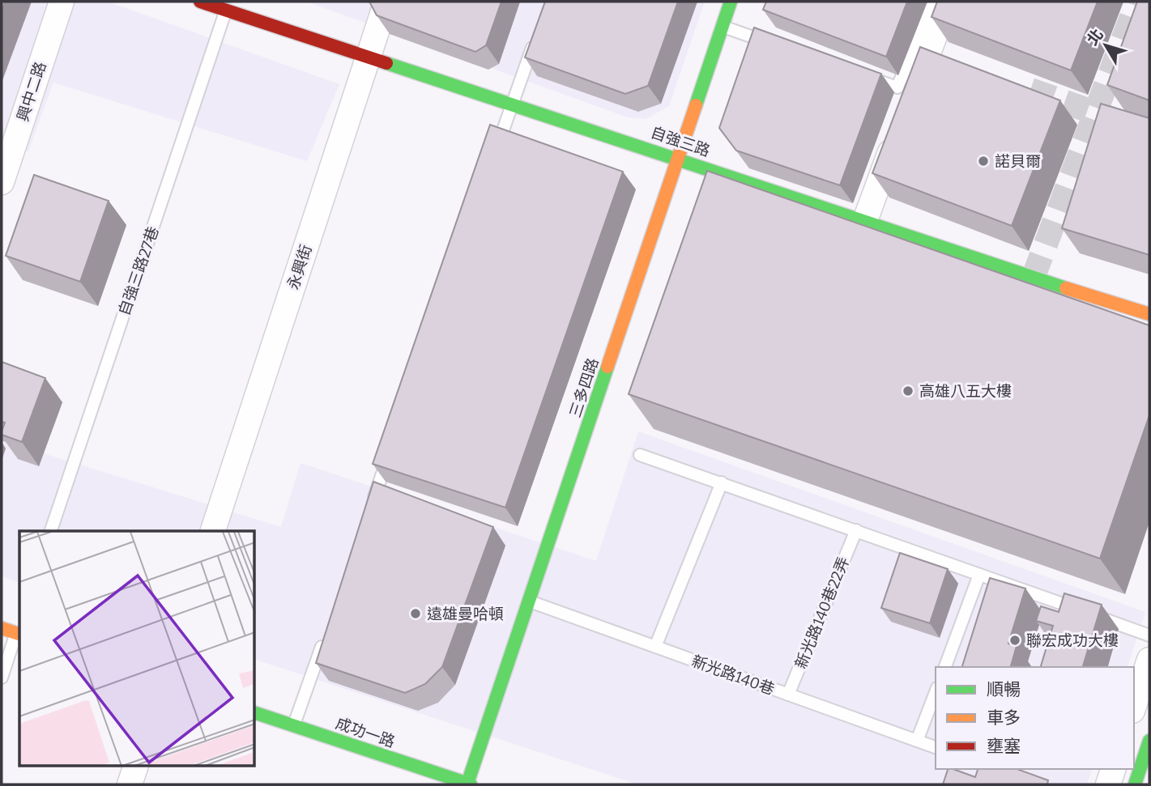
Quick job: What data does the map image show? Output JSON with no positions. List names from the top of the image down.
{
  "streets": {
    "street": [
      "興中二路",
      "自強三路",
      "永興街",
      "三多四路",
      "成功一路"
    ],
    "lane": ["自強三路27巷", "新光路140巷22弄", "新光路140巷"]
  },
  "crossings": [
    ["自強三路", "永興街"],
    ["自強三路", "自強三路27巷"],
    ["自強三路", "三多四路"],
    ["三多四路", "新光路140巷"],
    ["三多四路", "成功一路"],
    ["新光路140巷22弄", "新光路140巷"]
  ],
  "places": [
    "諾貝爾",
    "高雄八五大樓",
    "遠雄曼哈頓",
    "聯宏成功大樓"
  ],
  "legend": ["順暢", "車多", "壅塞"],
  "north": "top left"
}
